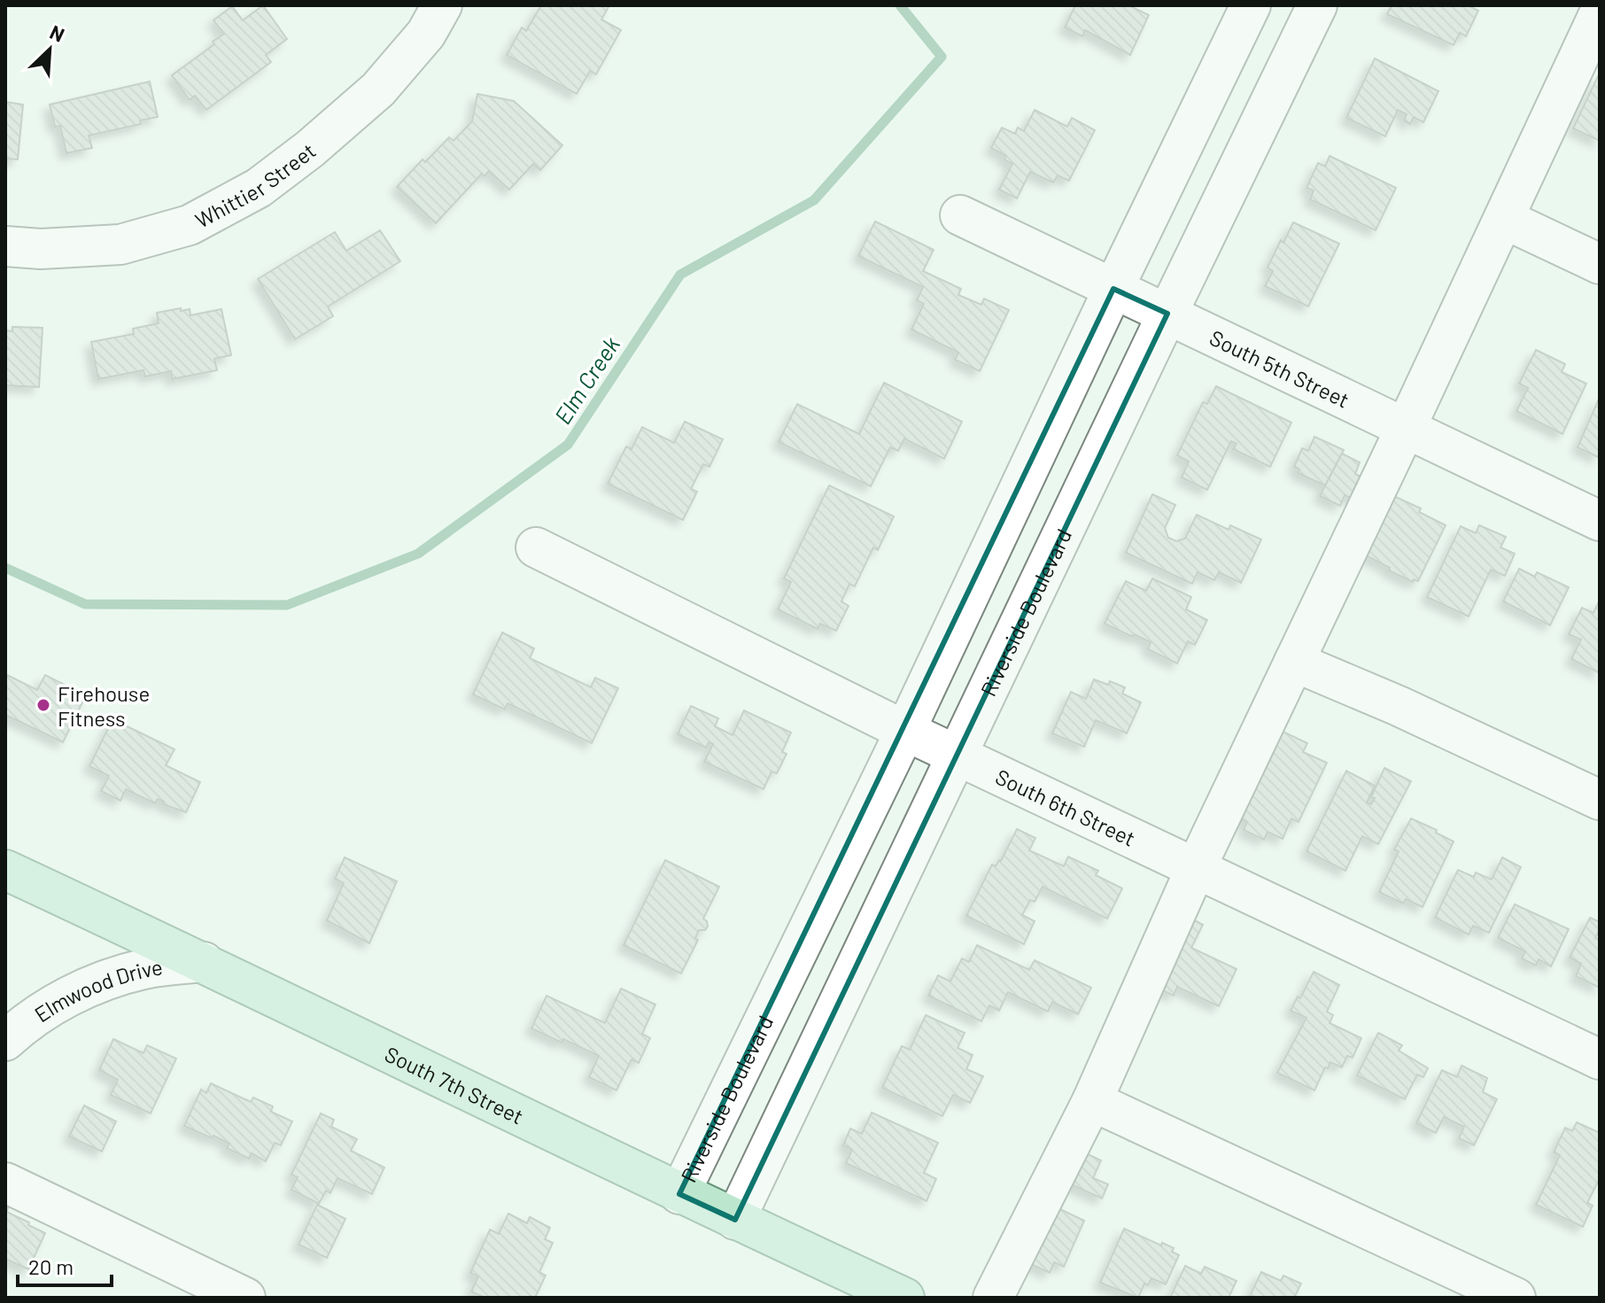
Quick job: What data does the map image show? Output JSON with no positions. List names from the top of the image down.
{
  "streets": {
    "main road": ["South 7th Street"],
    "street": [
      "Whittier Street",
      "South 5th Street",
      "Riverside Boulevard",
      "South 6th Street",
      "Elmwood Drive"
    ]
  },
  "crossings": [
    ["South 5th Street", "Riverside Boulevard"],
    ["Riverside Boulevard", "South 6th Street"],
    ["Riverside Boulevard", "South 7th Street"],
    ["Elmwood Drive", "South 7th Street"]
  ],
  "water": ["Elm Creek"],
  "places": ["Firehouse Fitness"],
  "scale_bar": "20 m",
  "north": "top right"
}
